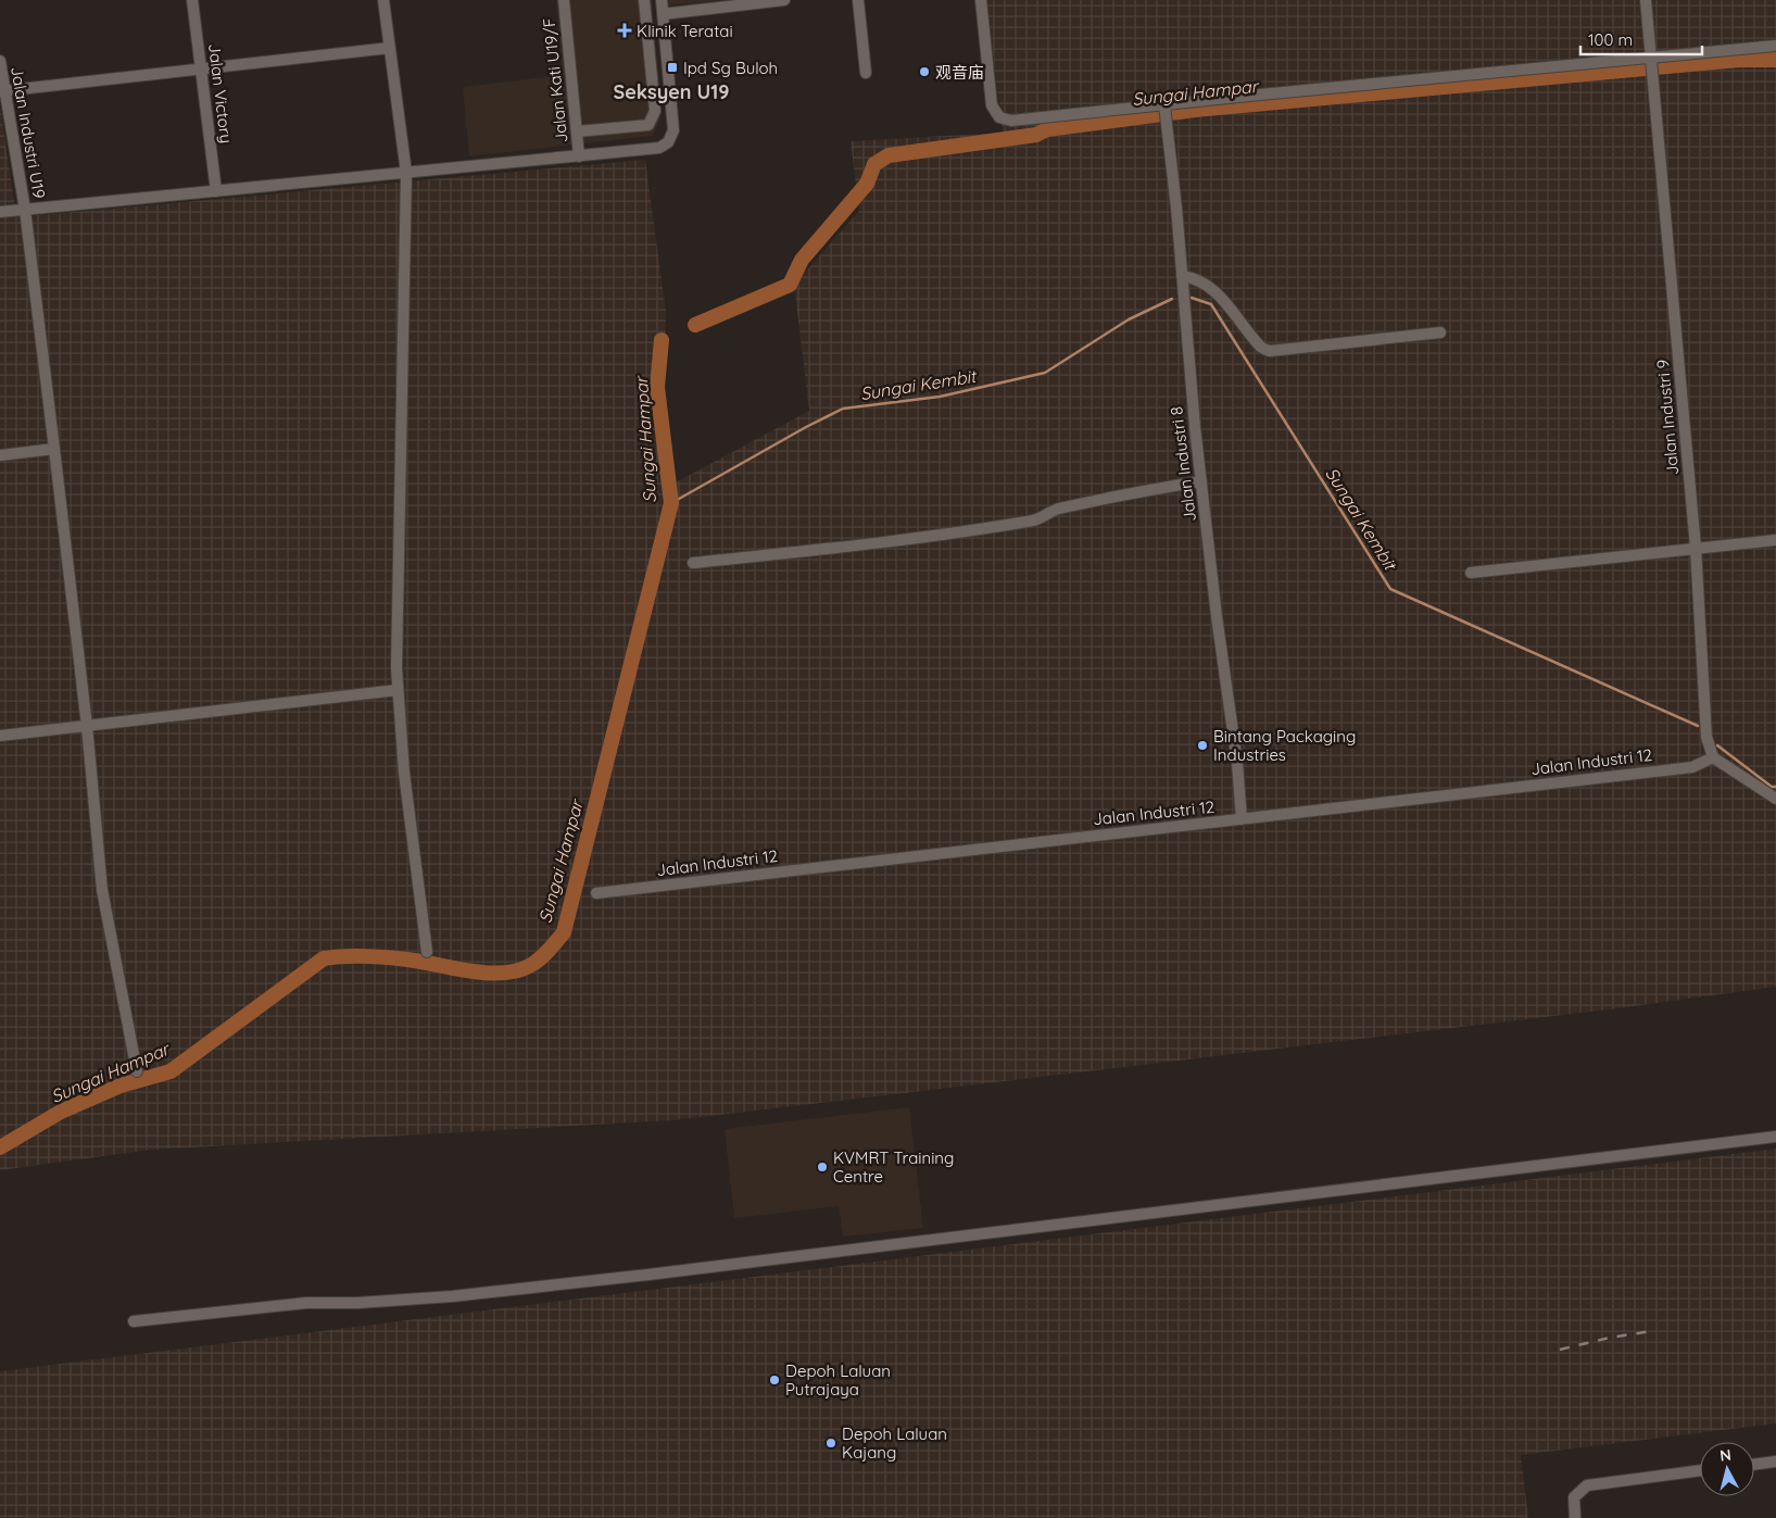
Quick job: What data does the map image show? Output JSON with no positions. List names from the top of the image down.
{
  "streets": {
    "street": [
      "Jalan Kati U19/F",
      "Jalan Victory",
      "Jalan Industri U19",
      "Jalan Industri 9",
      "Jalan Industri 8",
      "Jalan Industri 12"
    ]
  },
  "crossings": [
    ["Jalan Industri 9", "Jalan Industri 12"],
    ["Jalan Industri 8", "Jalan Industri 12"]
  ],
  "districts": ["Seksyen U19"],
  "water": ["Sungai Hampar", "Sungai Kembit"],
  "places": {
    "health": ["Klinik Teratai"],
    "transit": ["Ipd Sg Buloh"],
    "other": [
      "观音庙",
      "Bintang Packaging Industries",
      "KVMRT Training Centre",
      "Depoh Laluan Putrajaya",
      "Depoh Laluan Kajang"
    ]
  },
  "scale_bar": "100 m",
  "north": "top"
}
